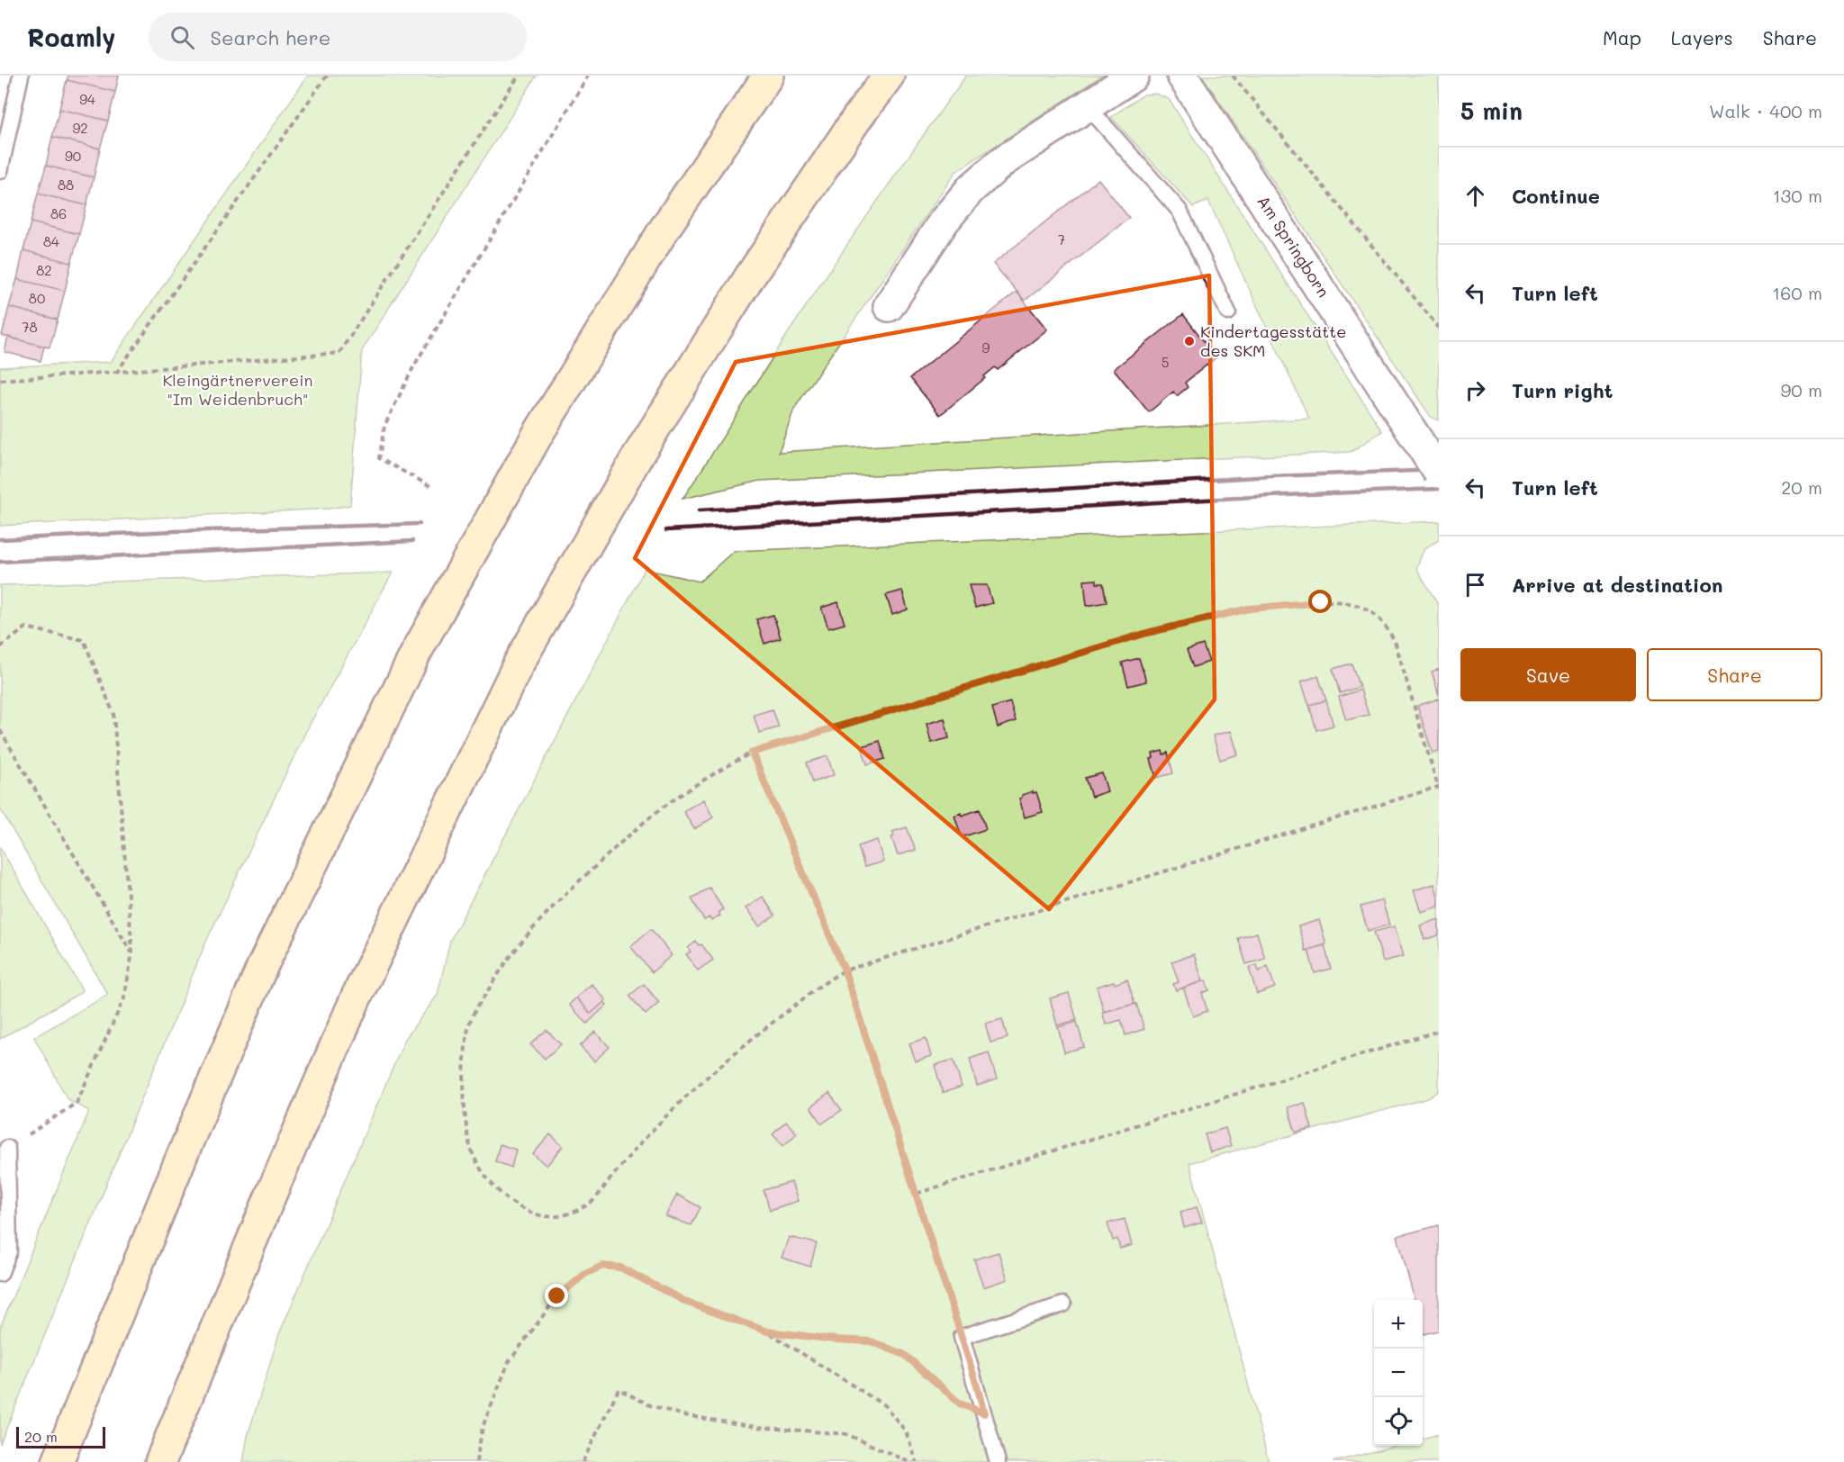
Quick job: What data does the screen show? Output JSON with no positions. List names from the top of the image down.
{
  "streets": {
    "street": ["Am Springborn"]
  },
  "parks": ["Kleingärtnerverein \"Im Weidenbruch\""],
  "places": ["Kindertagesstätte des SKM"],
  "house_numbers": [
    "94",
    "92",
    "90",
    "88",
    "86",
    "7",
    "84",
    "82",
    "80",
    "78",
    "9",
    "5"
  ],
  "scale_bar": "20 m",
  "page": {
    "header": "Roamly",
    "search": "Search here",
    "nav": ["Map", "Layers", "Share"],
    "heading": ["5 min", "Walk · 400 m"],
    "list": [
      ["Continue", "130 m"],
      ["Turn left", "160 m"],
      ["Turn right", "90 m"],
      ["Turn left", "20 m"],
      "Arrive at destination"
    ],
    "buttons": ["Save", "Share"],
    "map_buttons": ["+", "−"],
    "scale": "20 m"
  }
}
